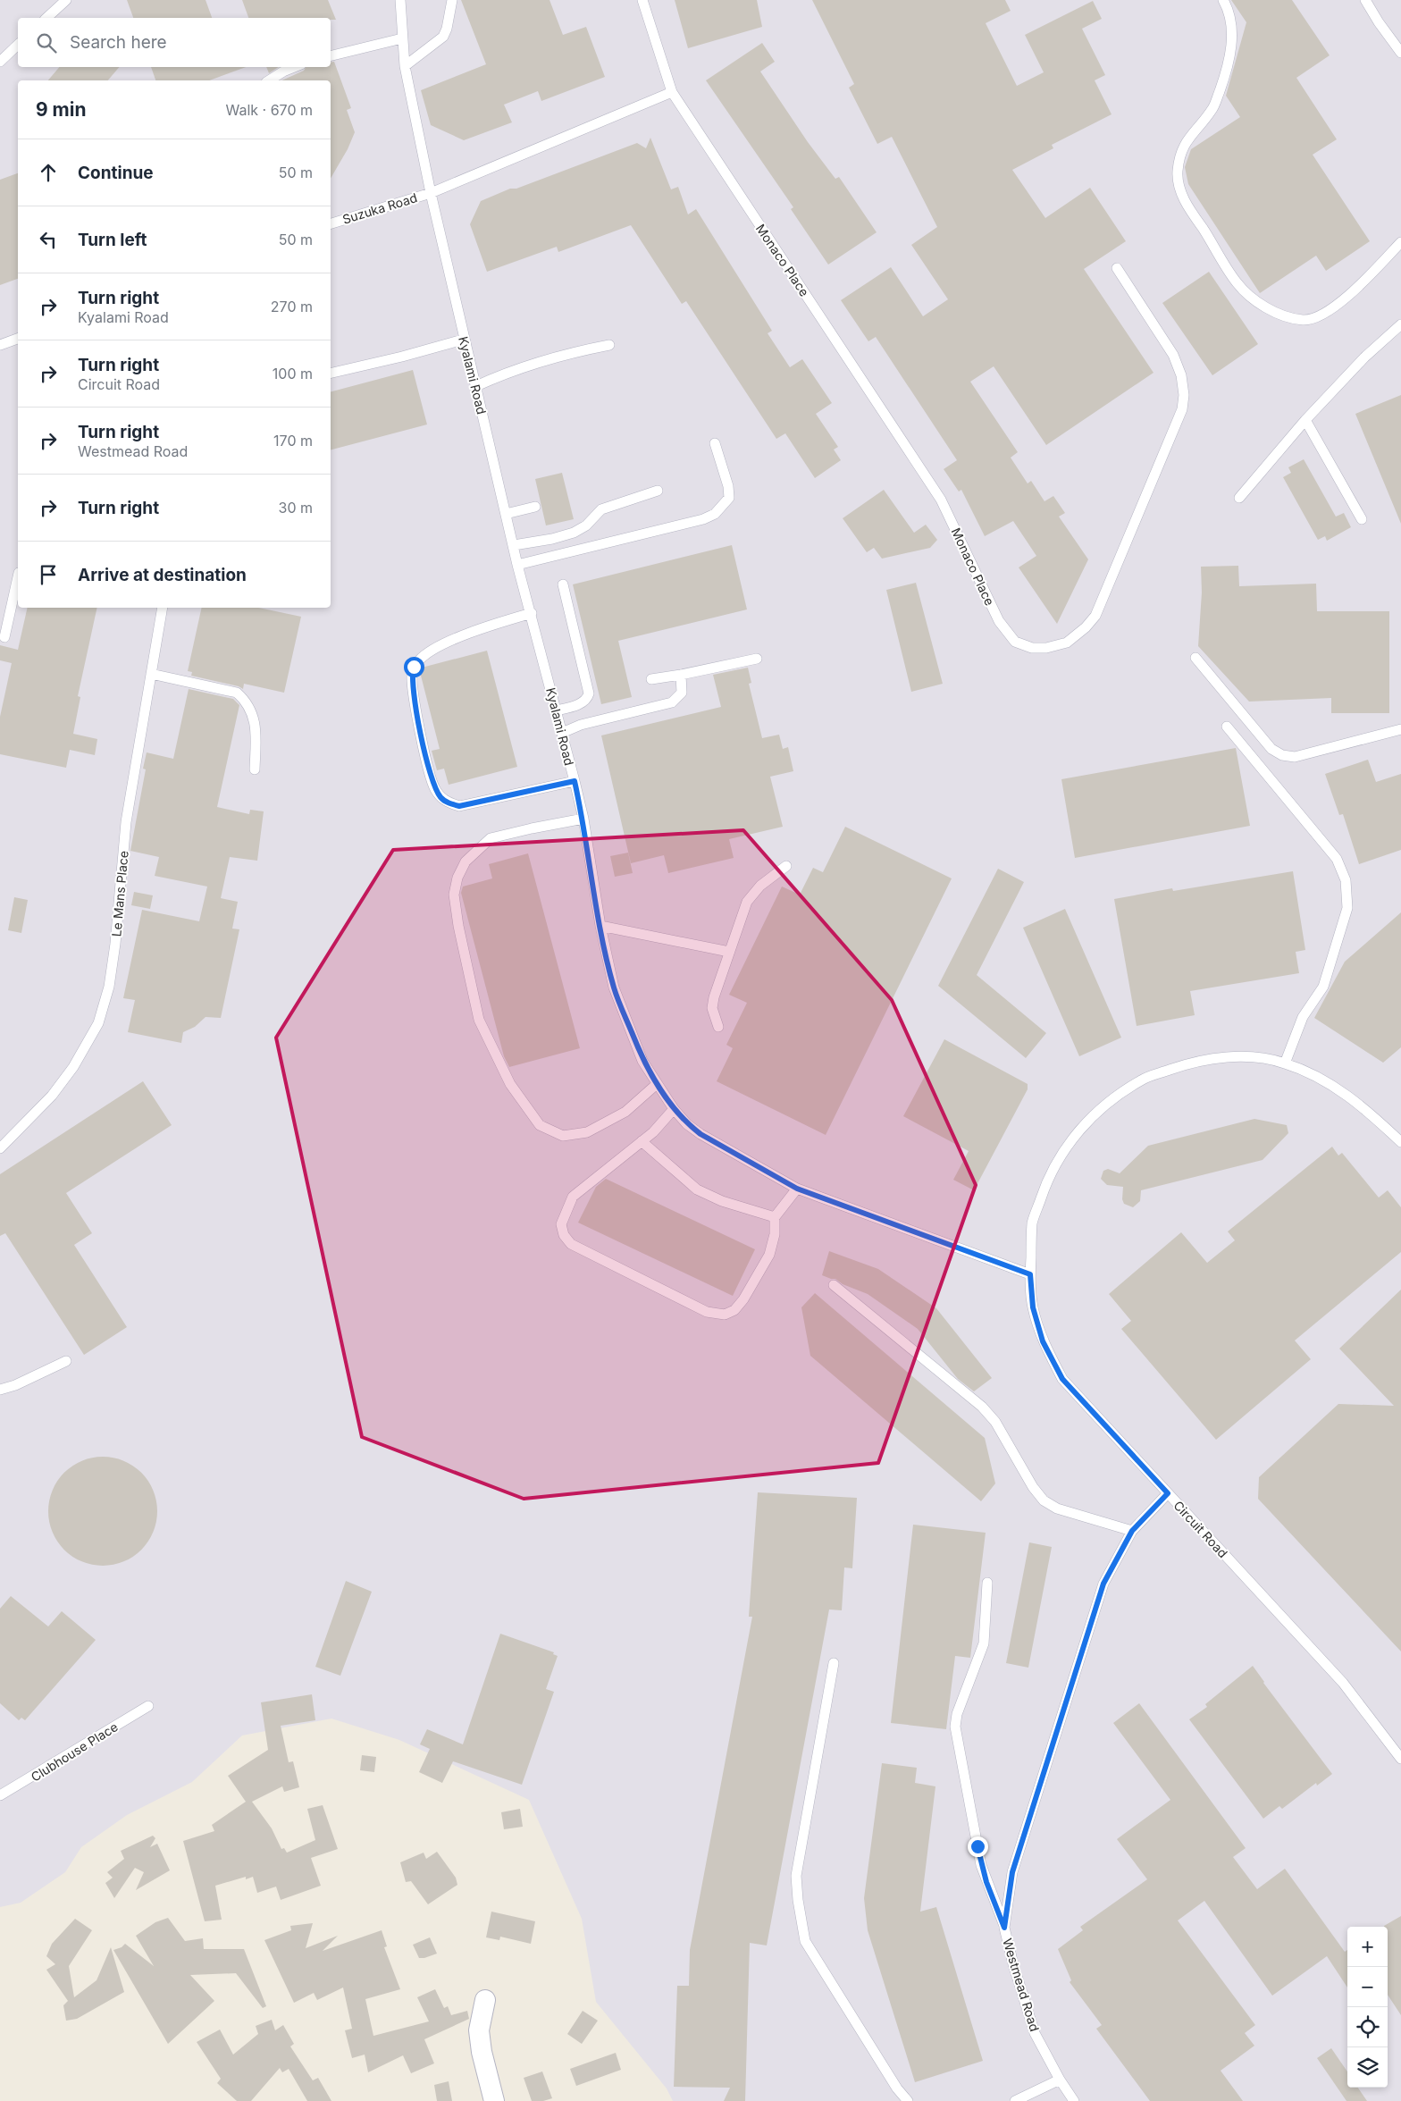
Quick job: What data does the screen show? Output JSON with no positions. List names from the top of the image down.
{
  "streets": {
    "lane": [
      "Suzuka Road",
      "Monaco Place",
      "Kyalami Road",
      "Le Mans Place",
      "Circuit Road",
      "Clubhouse Place",
      "Westmead Road"
    ]
  },
  "crossings": [
    ["Suzuka Road", "Kyalami Road"],
    ["Kyalami Road", "Circuit Road"],
    ["Circuit Road", "Westmead Road"]
  ],
  "page": {
    "search": "Search here",
    "heading": ["9 min", "Walk · 670 m"],
    "list": [
      ["Continue", "50 m"],
      ["Turn left", "50 m"],
      ["Turn right", "Kyalami Road", "270 m"],
      ["Turn right", "Circuit Road", "100 m"],
      ["Turn right", "Westmead Road", "170 m"],
      ["Turn right", "30 m"],
      "Arrive at destination"
    ],
    "map_buttons": ["+", "−"]
  }
}
